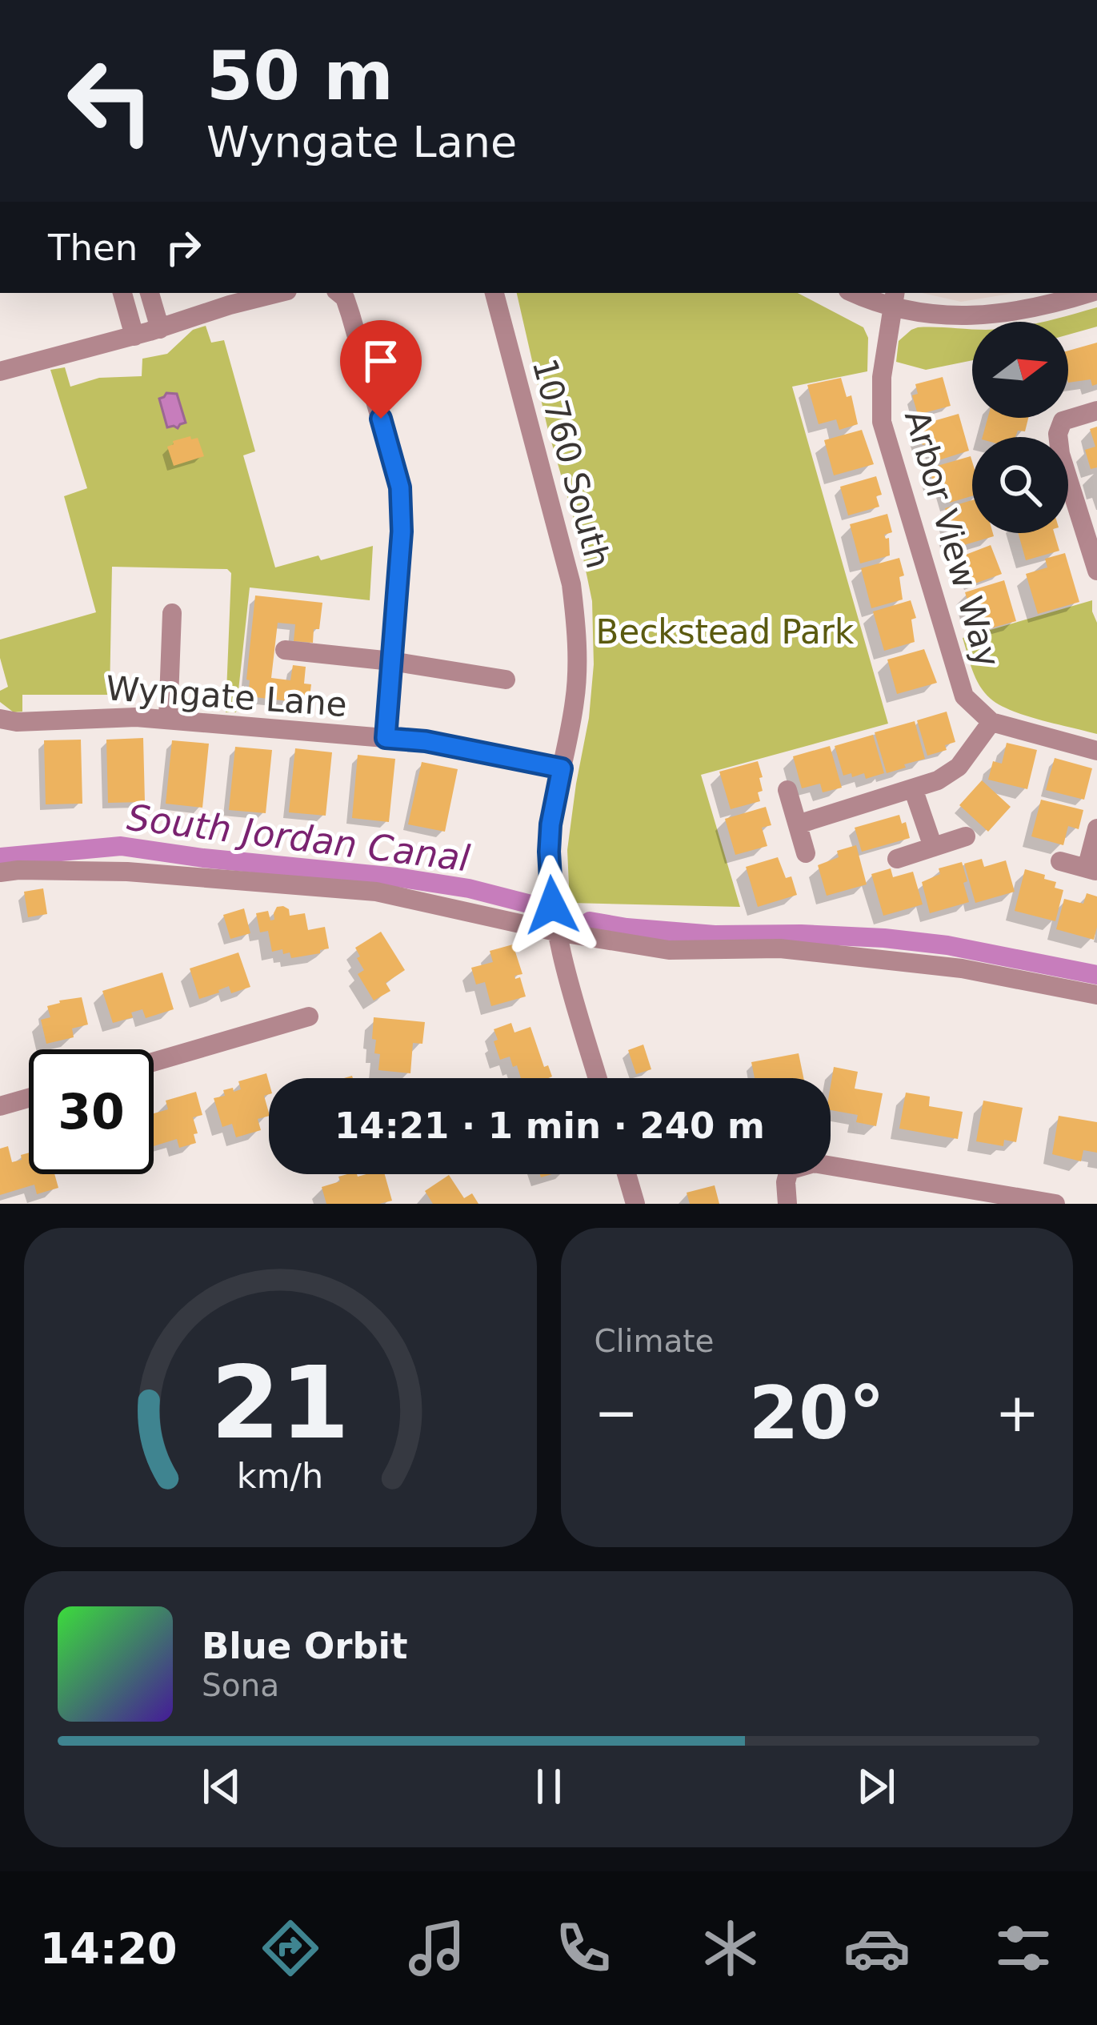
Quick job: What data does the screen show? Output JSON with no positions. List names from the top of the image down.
{
  "streets": {
    "street": ["10760 South", "Arbor View Way", "Wyngate Lane"]
  },
  "crossings": [
    ["10760 South", "Wyngate Lane"]
  ],
  "water": ["South Jordan Canal"],
  "parks": ["Beckstead Park"],
  "north": "right",
  "page": {
    "turn": ["50 m", "Wyngate Lane"],
    "then": "Then",
    "limit": "30",
    "trip": "14:21 · 1 min · 240 m",
    "tile": "Climate",
    "heat": ["−", "20°", "+"],
    "song": ["Blue Orbit", "Sona"],
    "tabs": "14:20",
    "gauge": ["21", "km/h"]
  }
}
